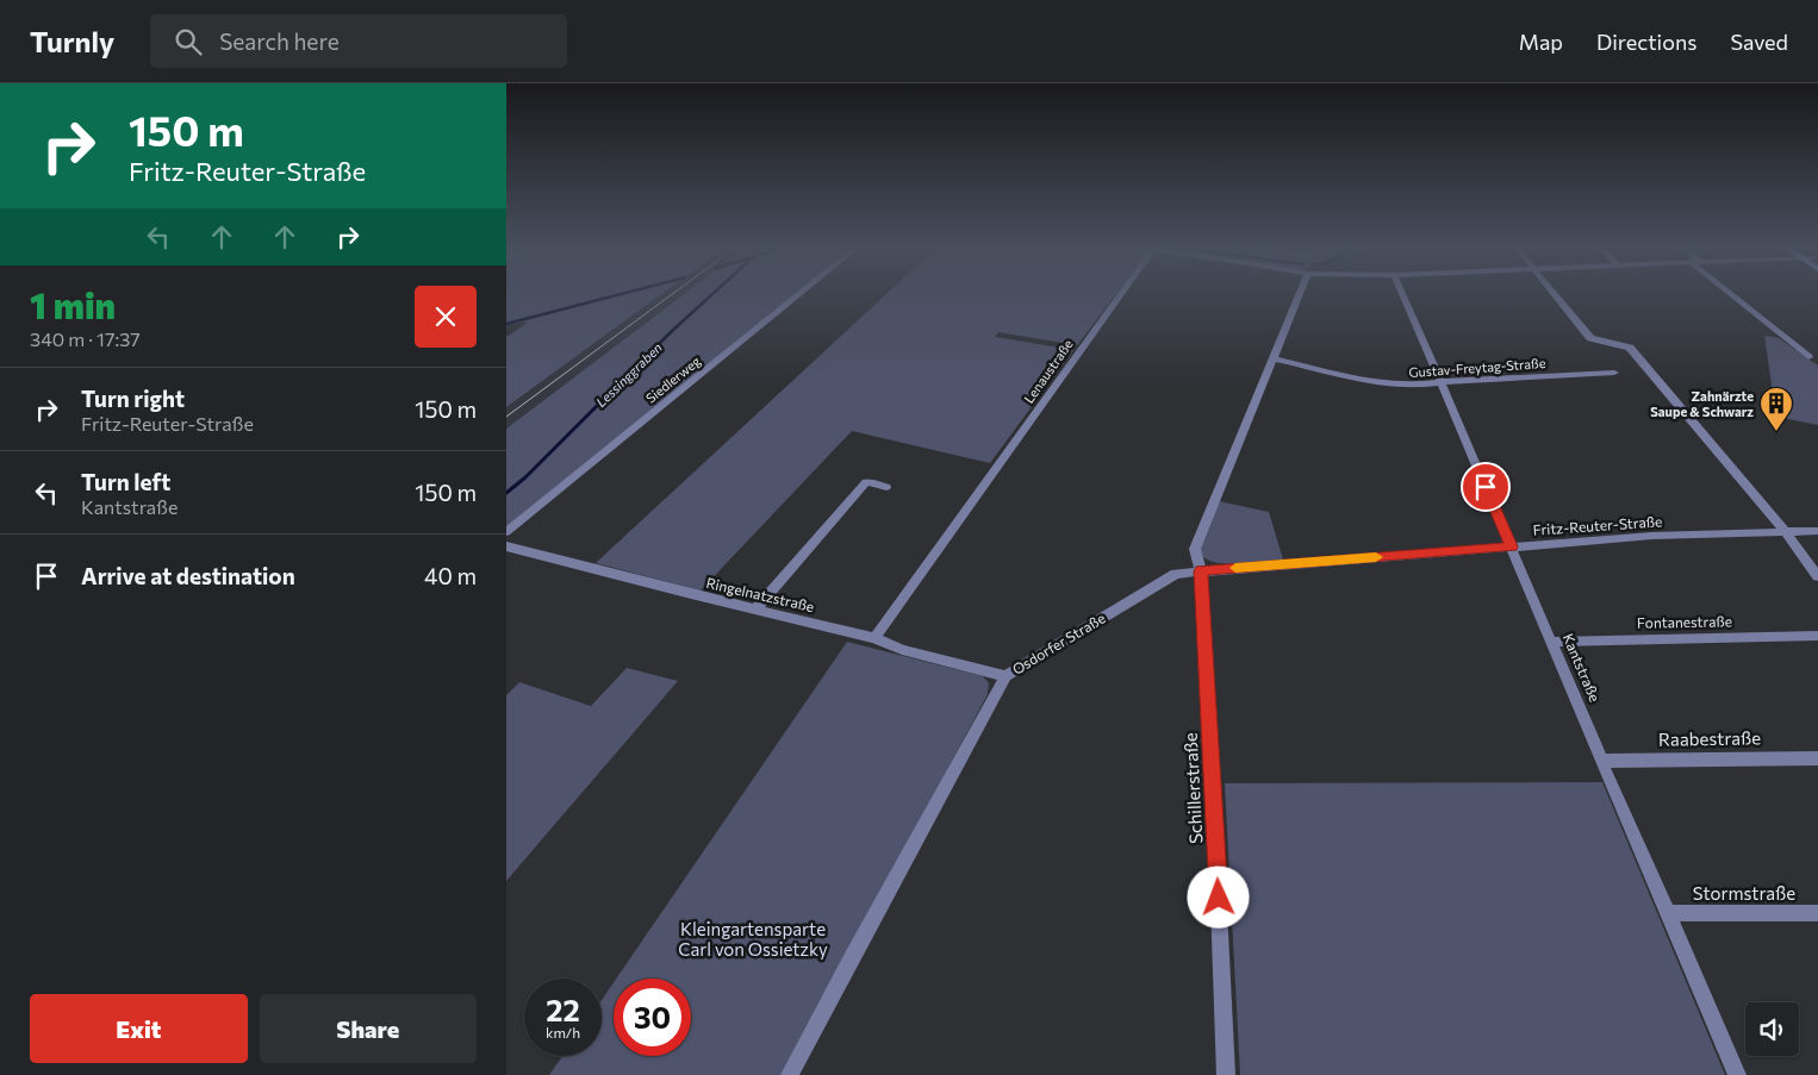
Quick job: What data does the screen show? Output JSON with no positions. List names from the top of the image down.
{
  "streets": {
    "street": [
      "Gustav-Freytag-Straße",
      "Lenaustraße",
      "Siedlerweg",
      "Fritz-Reuter-Straße",
      "Ringelnatzstraße",
      "Fontanestraße",
      "Osdorfer Straße",
      "Kantstraße",
      "Raabestraße",
      "Schillerstraße",
      "Stormstraße"
    ]
  },
  "crossings": [
    ["Gustav-Freytag-Straße", "Kantstraße"],
    ["Lenaustraße", "Ringelnatzstraße"],
    ["Fritz-Reuter-Straße", "Osdorfer Straße"],
    ["Fritz-Reuter-Straße", "Kantstraße"],
    ["Fritz-Reuter-Straße", "Schillerstraße"],
    ["Ringelnatzstraße", "Osdorfer Straße"],
    ["Fontanestraße", "Kantstraße"],
    ["Osdorfer Straße", "Schillerstraße"],
    ["Kantstraße", "Raabestraße"],
    ["Kantstraße", "Stormstraße"]
  ],
  "water": ["Lessinggraben"],
  "parks": ["Kleingartensparte Carl von Ossietzky"],
  "places": {
    "building": ["Zahnärzte Saupe & Schwarz"]
  },
  "page": {
    "header": "Turnly",
    "search": "Search here",
    "nav": ["Map", "Directions", "Saved"],
    "turn": ["150 m", "Fritz-Reuter-Straße"],
    "heading": ["1 min", "340 m · 17:37"],
    "list": [
      {
        "name": "Turn right",
        "note": "Fritz-Reuter-Straße",
        "value": "150 m"
      },
      {
        "name": "Turn left",
        "note": "Kantstraße",
        "value": "150 m"
      },
      {
        "name": "Arrive at destination",
        "value": "40 m"
      }
    ],
    "speed": "22 km/h",
    "limit": "30",
    "buttons": ["Exit", "Share"]
  }
}
